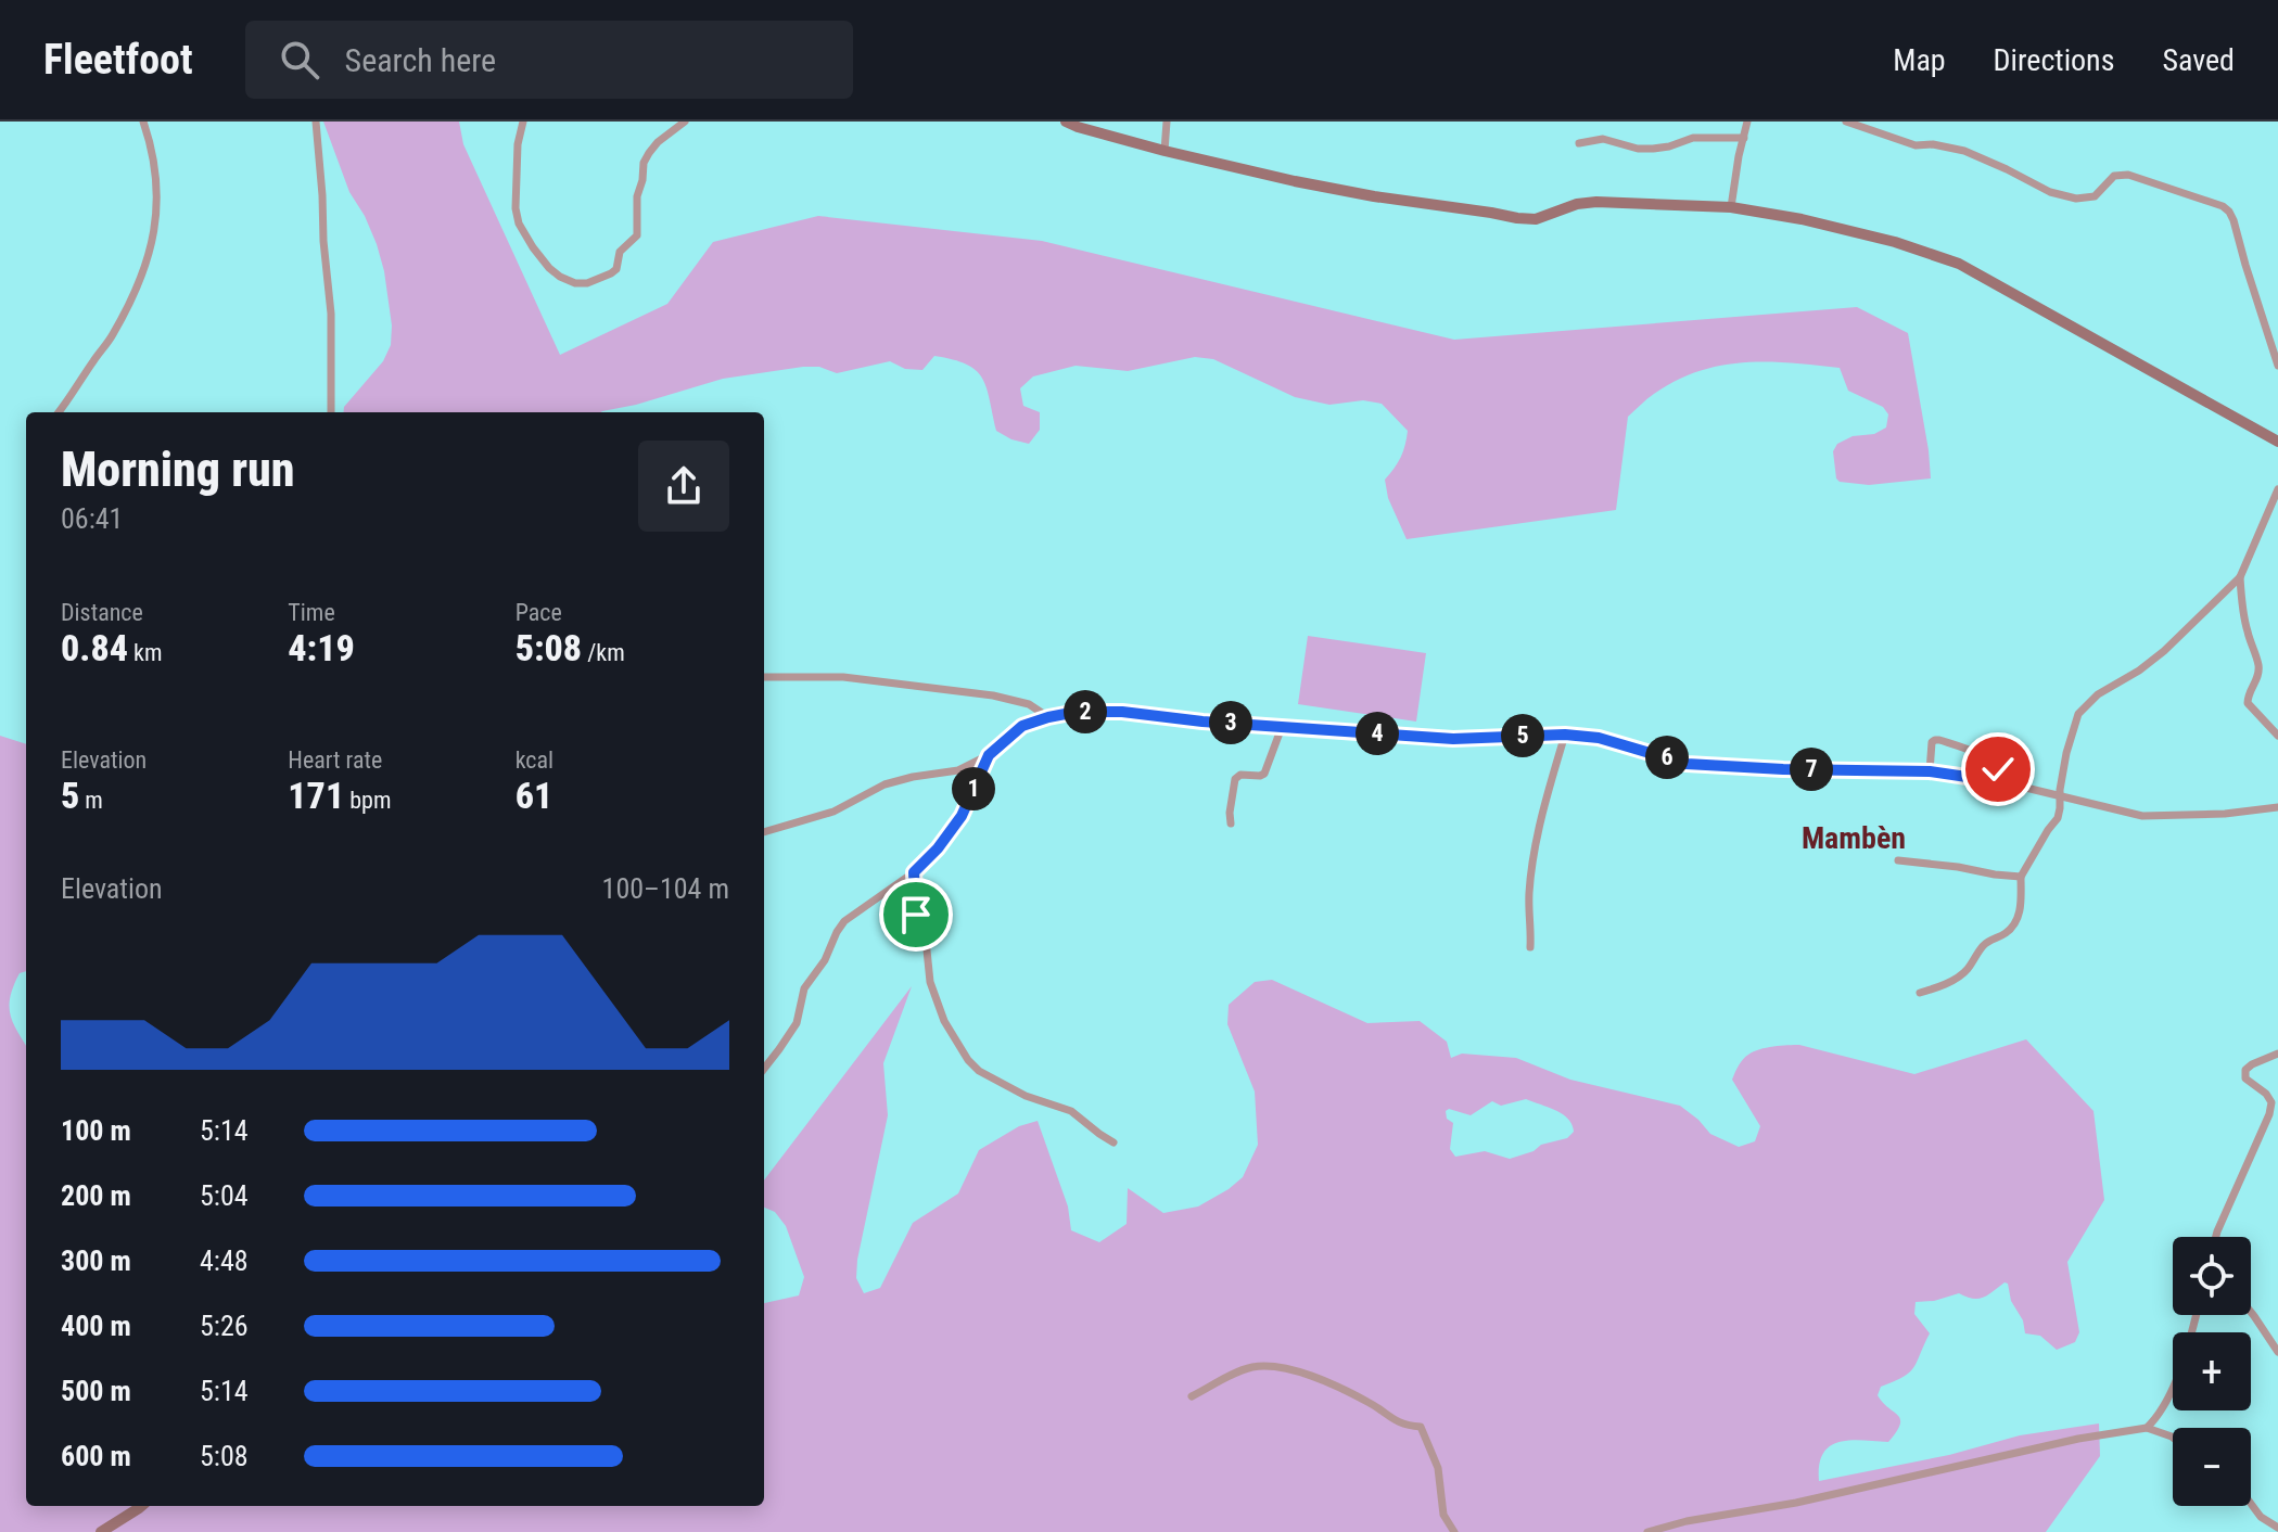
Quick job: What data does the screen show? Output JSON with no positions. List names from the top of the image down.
{
  "districts": ["Mambèn"],
  "page": {
    "header": "Fleetfoot",
    "search": "Search here",
    "nav": ["Map", "Directions", "Saved"],
    "heading": ["Morning run", "06:41"],
    "stats": [
      ["Distance", "0.84 km"],
      ["Time", "4:19"],
      ["Pace", "5:08 /km"],
      ["Elevation", "5 m"],
      ["Heart rate", "171 bpm"],
      ["kcal", "61"]
    ],
    "pins": [
      "2",
      "3",
      "4",
      "5",
      "6",
      "7",
      "1"
    ],
    "chart": ["Elevation", "100–104 m"],
    "list": [
      {
        "name": "100 m",
        "note": "5:14"
      },
      {
        "name": "200 m",
        "note": "5:04"
      },
      {
        "name": "300 m",
        "note": "4:48"
      },
      {
        "name": "400 m",
        "note": "5:26"
      },
      {
        "name": "500 m",
        "note": "5:14"
      },
      {
        "name": "600 m",
        "note": "5:08"
      }
    ],
    "map_buttons": ["+", "−"]
  }
}
